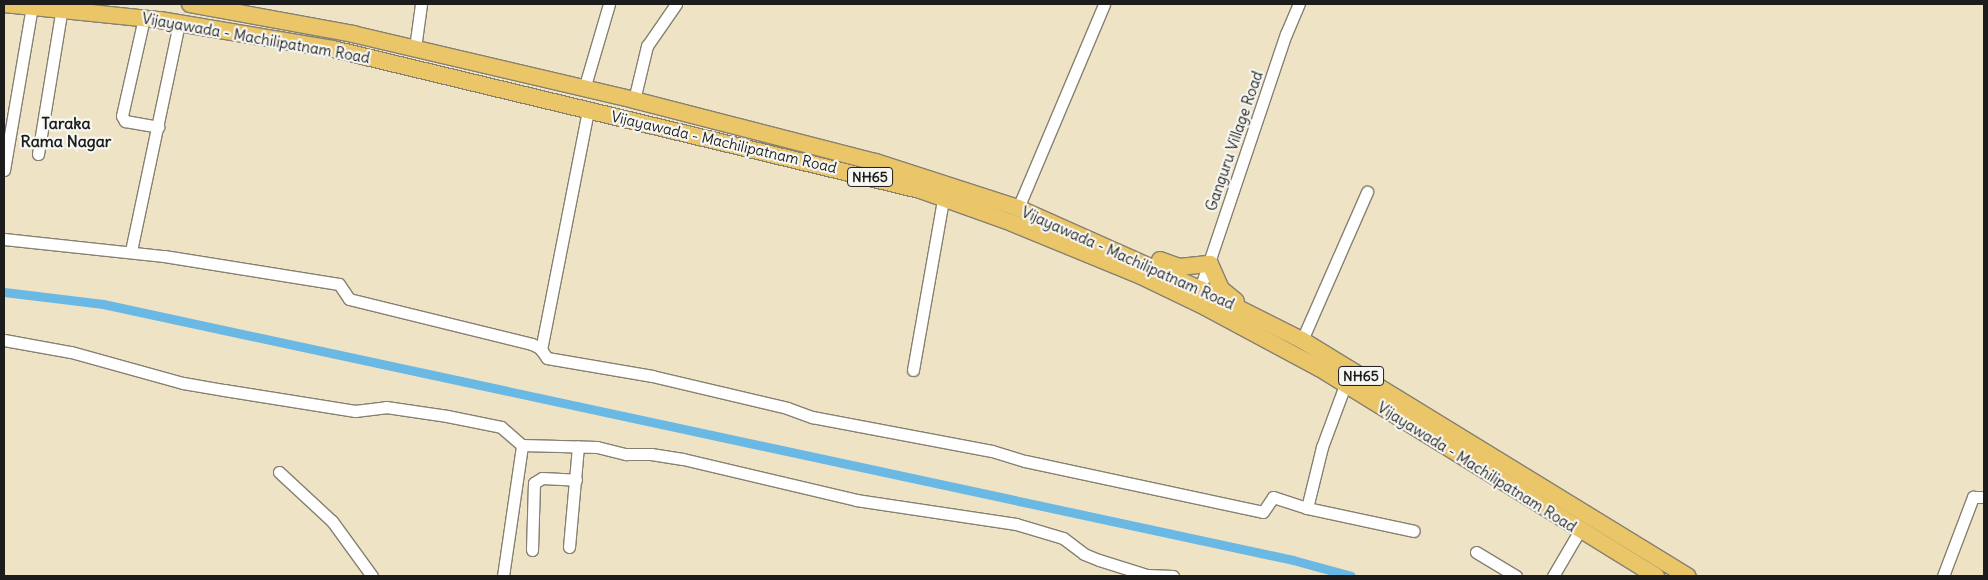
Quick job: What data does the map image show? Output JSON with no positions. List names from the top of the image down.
{
  "streets": {
    "highway": ["Vijayawada - Machilipatnam Road", "NH65"],
    "street": ["Ganguru Village Road"]
  },
  "crossings": [
    ["Vijayawada - Machilipatnam Road", "Ganguru Village Road"]
  ],
  "districts": ["Taraka Rama Nagar"]
}
